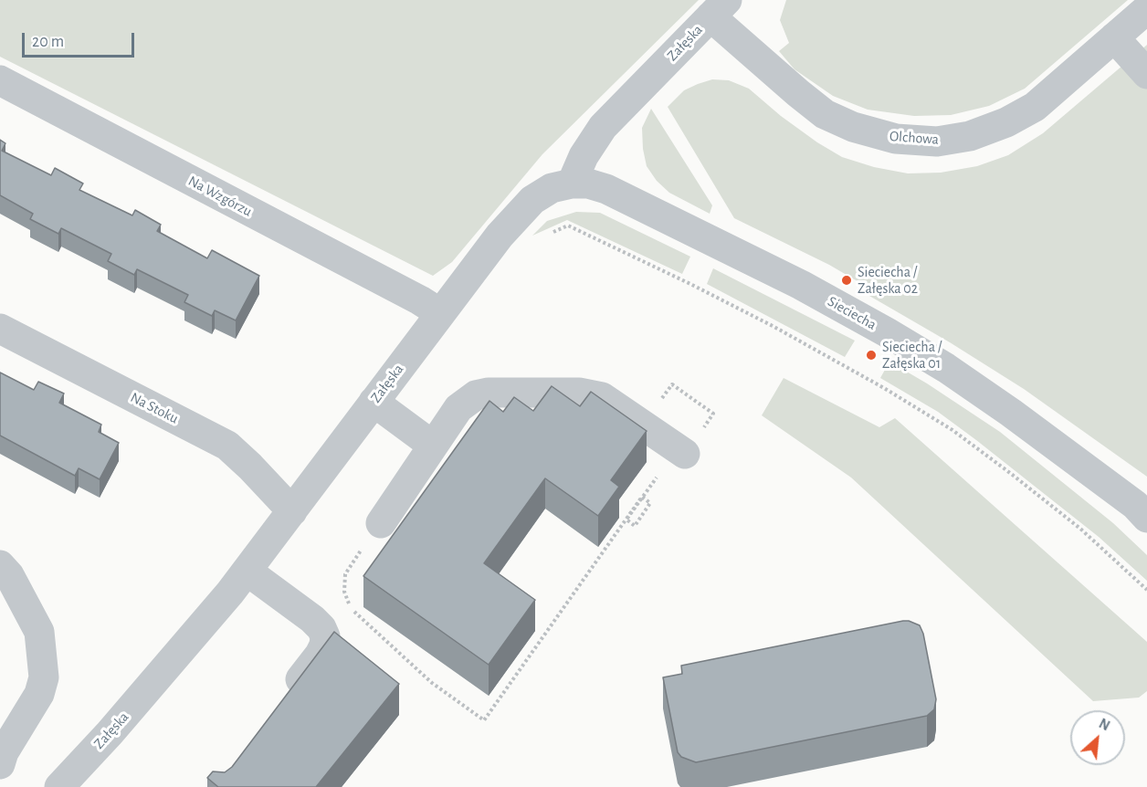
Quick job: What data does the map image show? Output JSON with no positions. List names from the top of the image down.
{
  "streets": {
    "street": [
      "Załęska",
      "Olchowa",
      "Na Wzgórzu",
      "Sieciecha",
      "Na Stoku"
    ]
  },
  "crossings": [
    ["Załęska", "Olchowa"],
    ["Załęska", "Na Wzgórzu"],
    ["Załęska", "Sieciecha"],
    ["Załęska", "Na Stoku"]
  ],
  "places": ["Sieciecha / Załęska 02", "Sieciecha / Załęska 01"],
  "scale_bar": "20 m",
  "north": "top right"
}
